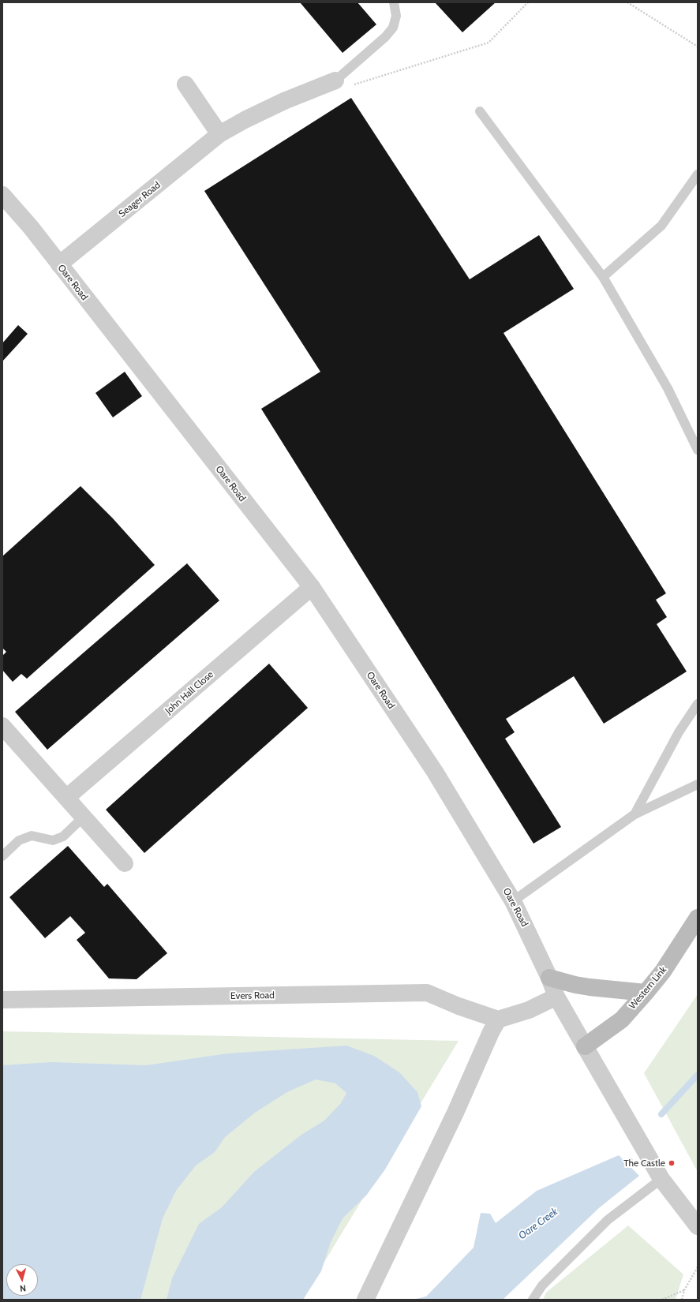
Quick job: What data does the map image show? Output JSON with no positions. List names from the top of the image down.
{
  "streets": {
    "main road": ["Western Link"],
    "street": [
      "Seager Road",
      "Oare Road",
      "John Hall Close",
      "Evers Road"
    ]
  },
  "crossings": [
    ["Seager Road", "Oare Road"],
    ["Oare Road", "John Hall Close"],
    ["Oare Road", "Western Link"]
  ],
  "water": ["Oare Creek"],
  "places": ["The Castle"],
  "north": "bottom"
}
